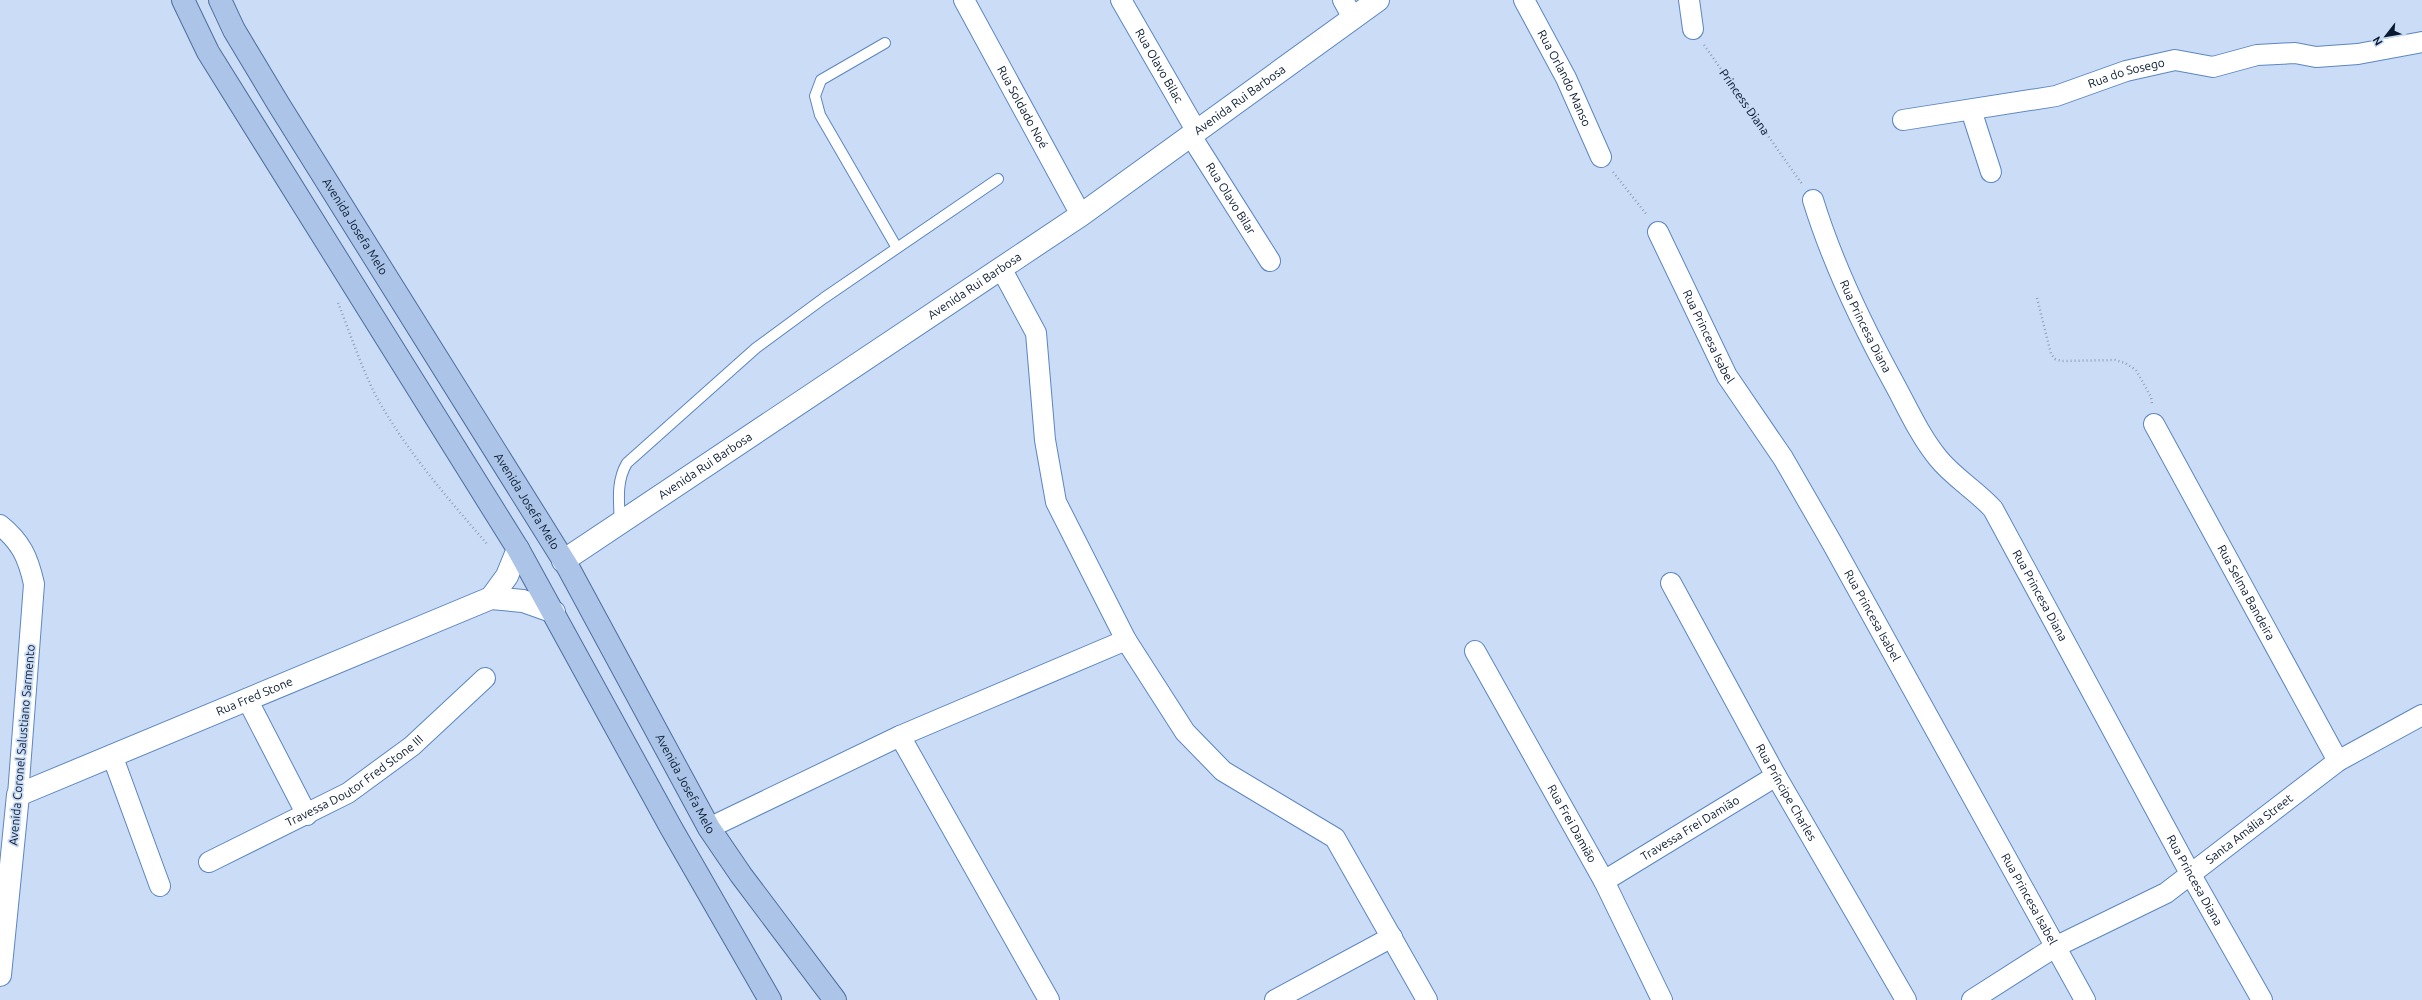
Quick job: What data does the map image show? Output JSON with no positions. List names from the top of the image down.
{
  "streets": {
    "main road": ["Avenida Josefa Melo"],
    "street": [
      "Rua Olavo Bilac",
      "Rua do Sosego",
      "Rua Orlando Manso",
      "Avenida Rui Barbosa",
      "Rua Soldado Noé",
      "Rua Olavo Bilar",
      "Rua Princesa Diana",
      "Rua Princesa Isabel",
      "Rua Selma Bandeira",
      "Rua Fred Stone",
      "Avenida Coronel Salustiano Sarmento",
      "Travessa Doutor Fred Stone III",
      "Rua Príncipe Charles",
      "Rua Frei Damião",
      "Travessa Frei Damião",
      "Santa Amália Street"
    ],
    "path": ["Princess Diana"]
  },
  "crossings": [
    ["Rua Olavo Bilac", "Avenida Rui Barbosa"],
    ["Rua Olavo Bilac", "Rua Olavo Bilar"],
    ["Avenida Rui Barbosa", "Rua Soldado Noé"],
    ["Avenida Rui Barbosa", "Rua Olavo Bilar"],
    ["Avenida Rui Barbosa", "Avenida Josefa Melo"],
    ["Princess Diana", "Rua Princesa Diana"],
    ["Rua Princesa Diana", "Santa Amália Street"],
    ["Rua Princesa Isabel", "Santa Amália Street"],
    ["Rua Selma Bandeira", "Santa Amália Street"],
    ["Rua Fred Stone", "Avenida Coronel Salustiano Sarmento"],
    ["Rua Príncipe Charles", "Travessa Frei Damião"],
    ["Rua Frei Damião", "Travessa Frei Damião"]
  ],
  "north": "bottom left"
}
